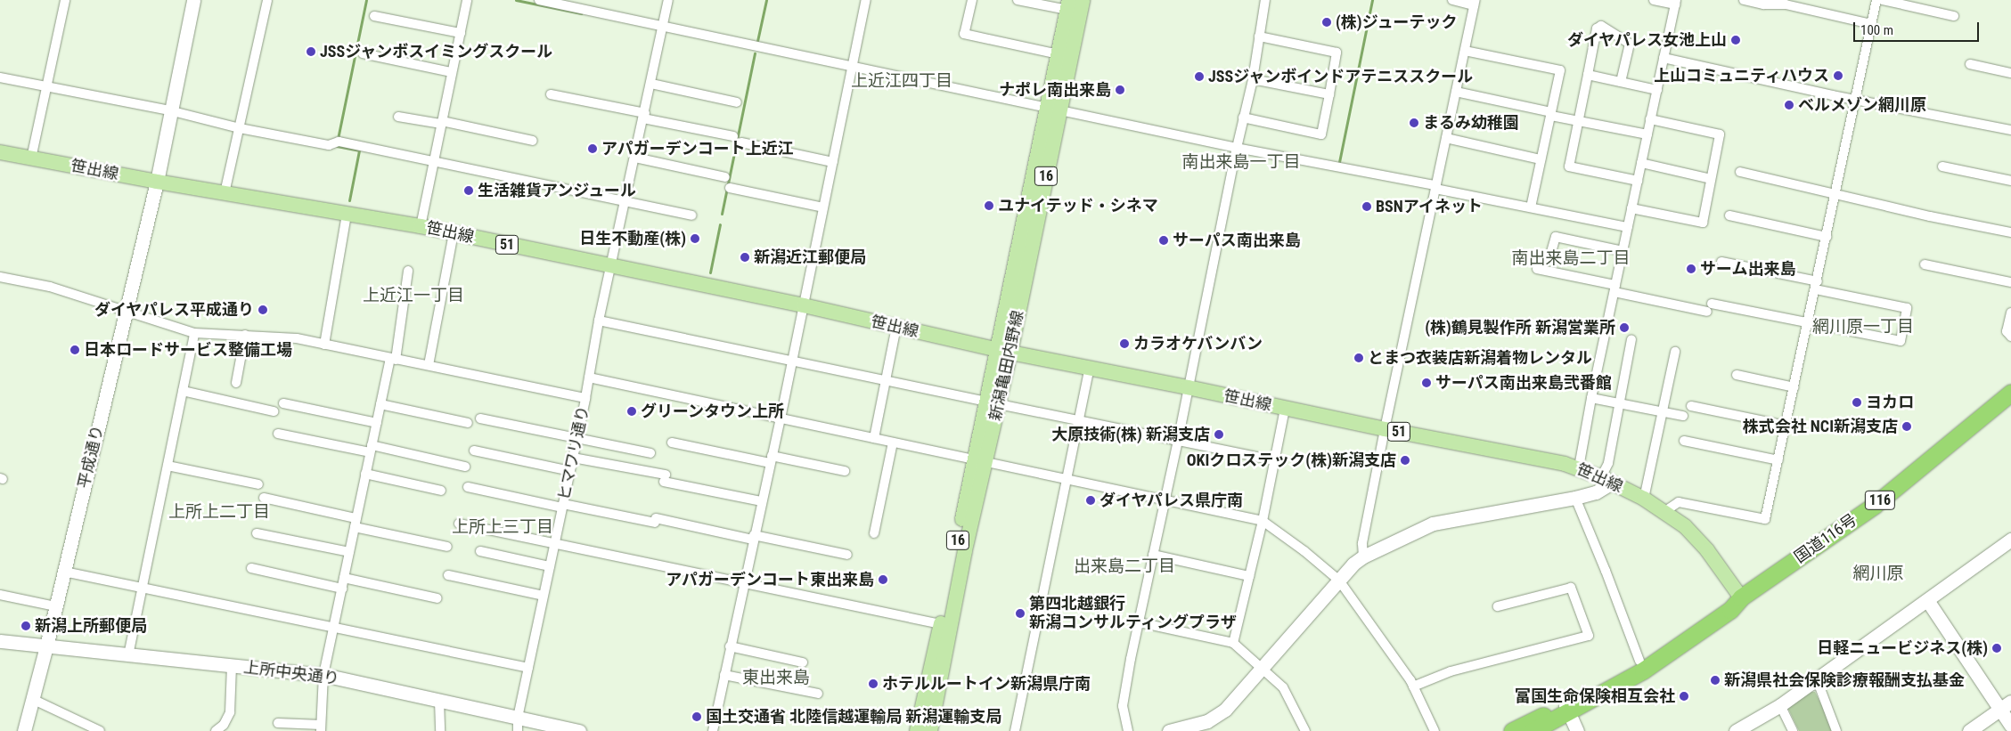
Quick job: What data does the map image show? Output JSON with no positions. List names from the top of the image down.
{
  "streets": {
    "highway": ["116", "国道116号"],
    "main road": [
      "笹出線",
      "16",
      "51",
      "新潟亀田内野線"
    ],
    "street": ["ヒマワリ通り", "平成通り", "上所中央通り"]
  },
  "crossings": [
    ["笹出線", "新潟亀田内野線"],
    ["笹出線", "ヒマワリ通り"],
    ["笹出線", "平成通り"],
    ["笹出線", "国道116号"],
    ["ヒマワリ通り", "上所中央通り"],
    ["平成通り", "上所中央通り"]
  ],
  "districts": [
    "上近江四丁目",
    "南出来島一丁目",
    "南出来島二丁目",
    "上近江一丁目",
    "網川原一丁目",
    "上所上二丁目",
    "上所上三丁目",
    "出来島二丁目",
    "網川原",
    "東出来島"
  ],
  "places": [
    "(株)ジューテック",
    "ダイヤパレス女池上山",
    "JSSジャンボスイミングスクール",
    "上山コミュニティハウス",
    "JSSジャンボインドアテニススクール",
    "ナポレ南出来島",
    "ベルメゾン網川原",
    "まるみ幼稚園",
    "アパガーデンコート上近江",
    "生活雑貨アンジュール",
    "ユナイテッド・シネマ",
    "BSNアイネット",
    "日生不動産(株)",
    "サーパス南出来島",
    "新潟近江郵便局",
    "サーム出来島",
    "ダイヤパレス平成通り",
    "(株)鶴見製作所 新潟営業所",
    "カラオケバンバン",
    "日本ロードサービス整備工場",
    "とまつ衣装店新潟着物レンタル",
    "サーパス南出来島弐番館",
    "ヨカロ",
    "グリーンタウン上所",
    "株式会社 NCI新潟支店",
    "大原技術(株) 新潟支店",
    "OKIクロステック(株)新潟支店",
    "ダイヤパレス県庁南",
    "アパガーデンコート東出来島",
    "第四北越銀行 新潟コンサルティングプラザ",
    "新潟上所郵便局",
    "日軽ニュービジネス(株)",
    "新潟県社会保険診療報酬支払基金",
    "ホテルルートイン新潟県庁南",
    "富国生命保険相互会社",
    "国土交通省 北陸信越運輸局 新潟運輸支局"
  ],
  "scale_bar": "100 m"
}
